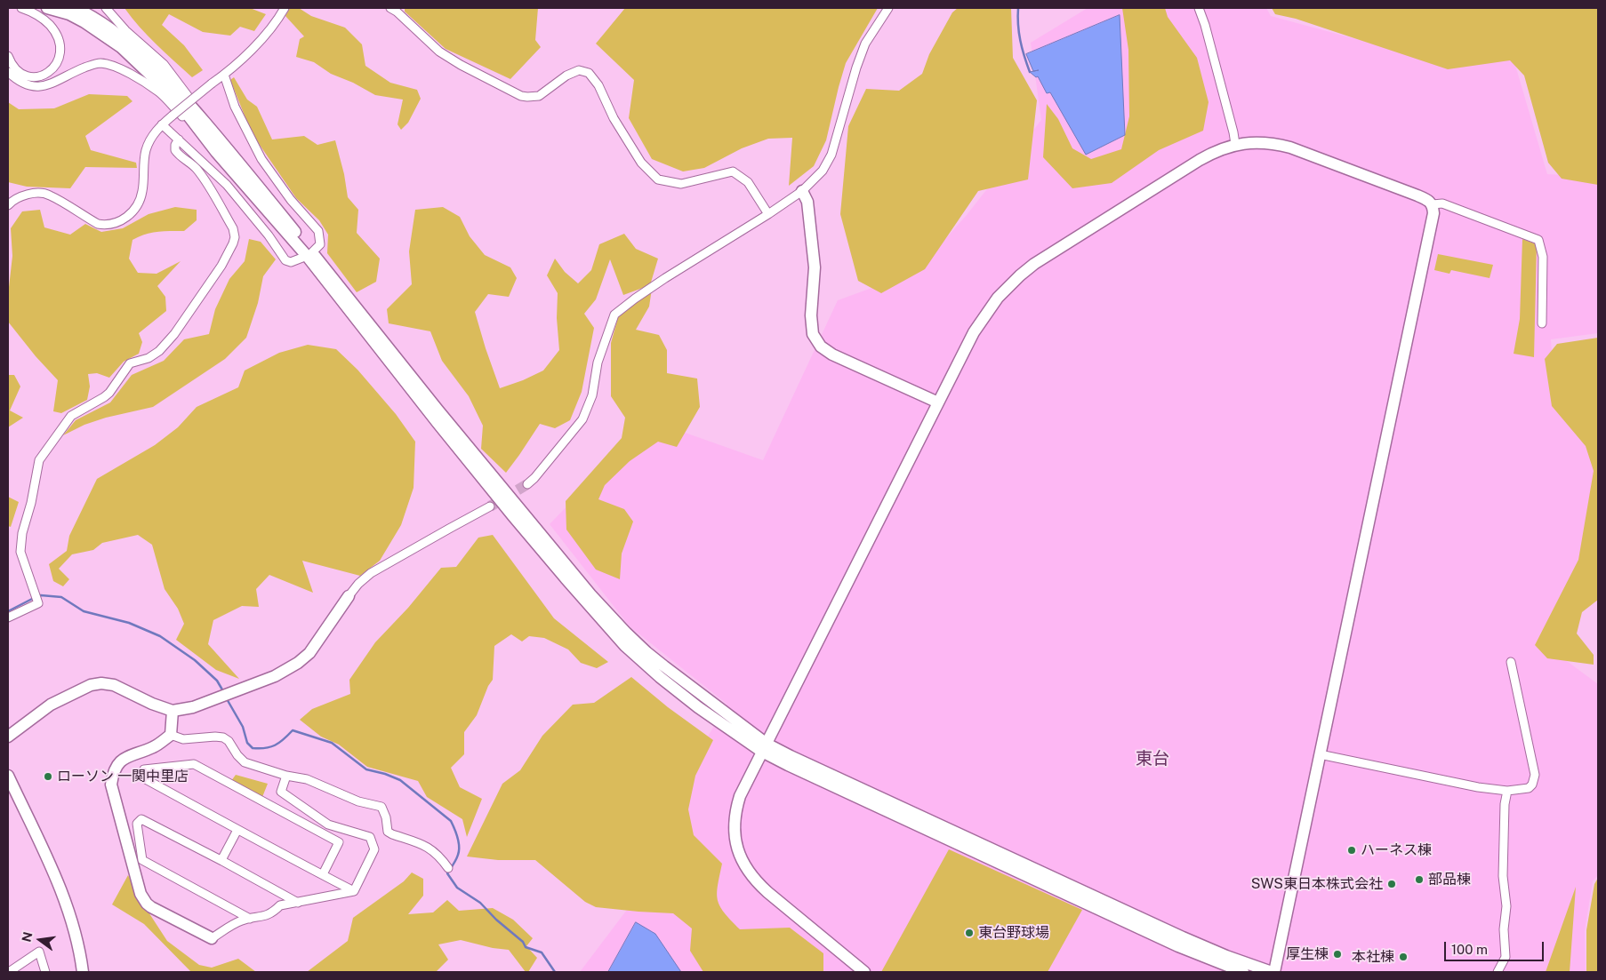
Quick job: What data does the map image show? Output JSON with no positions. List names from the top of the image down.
{
  "districts": ["東台"],
  "places": [
    "ローソン 一関中里店",
    "ハーネス棟",
    "部品棟",
    "SWS東日本株式会社",
    "東台野球場",
    "厚生棟",
    "本社棟"
  ],
  "scale_bar": "100 m",
  "north": "left"
}
